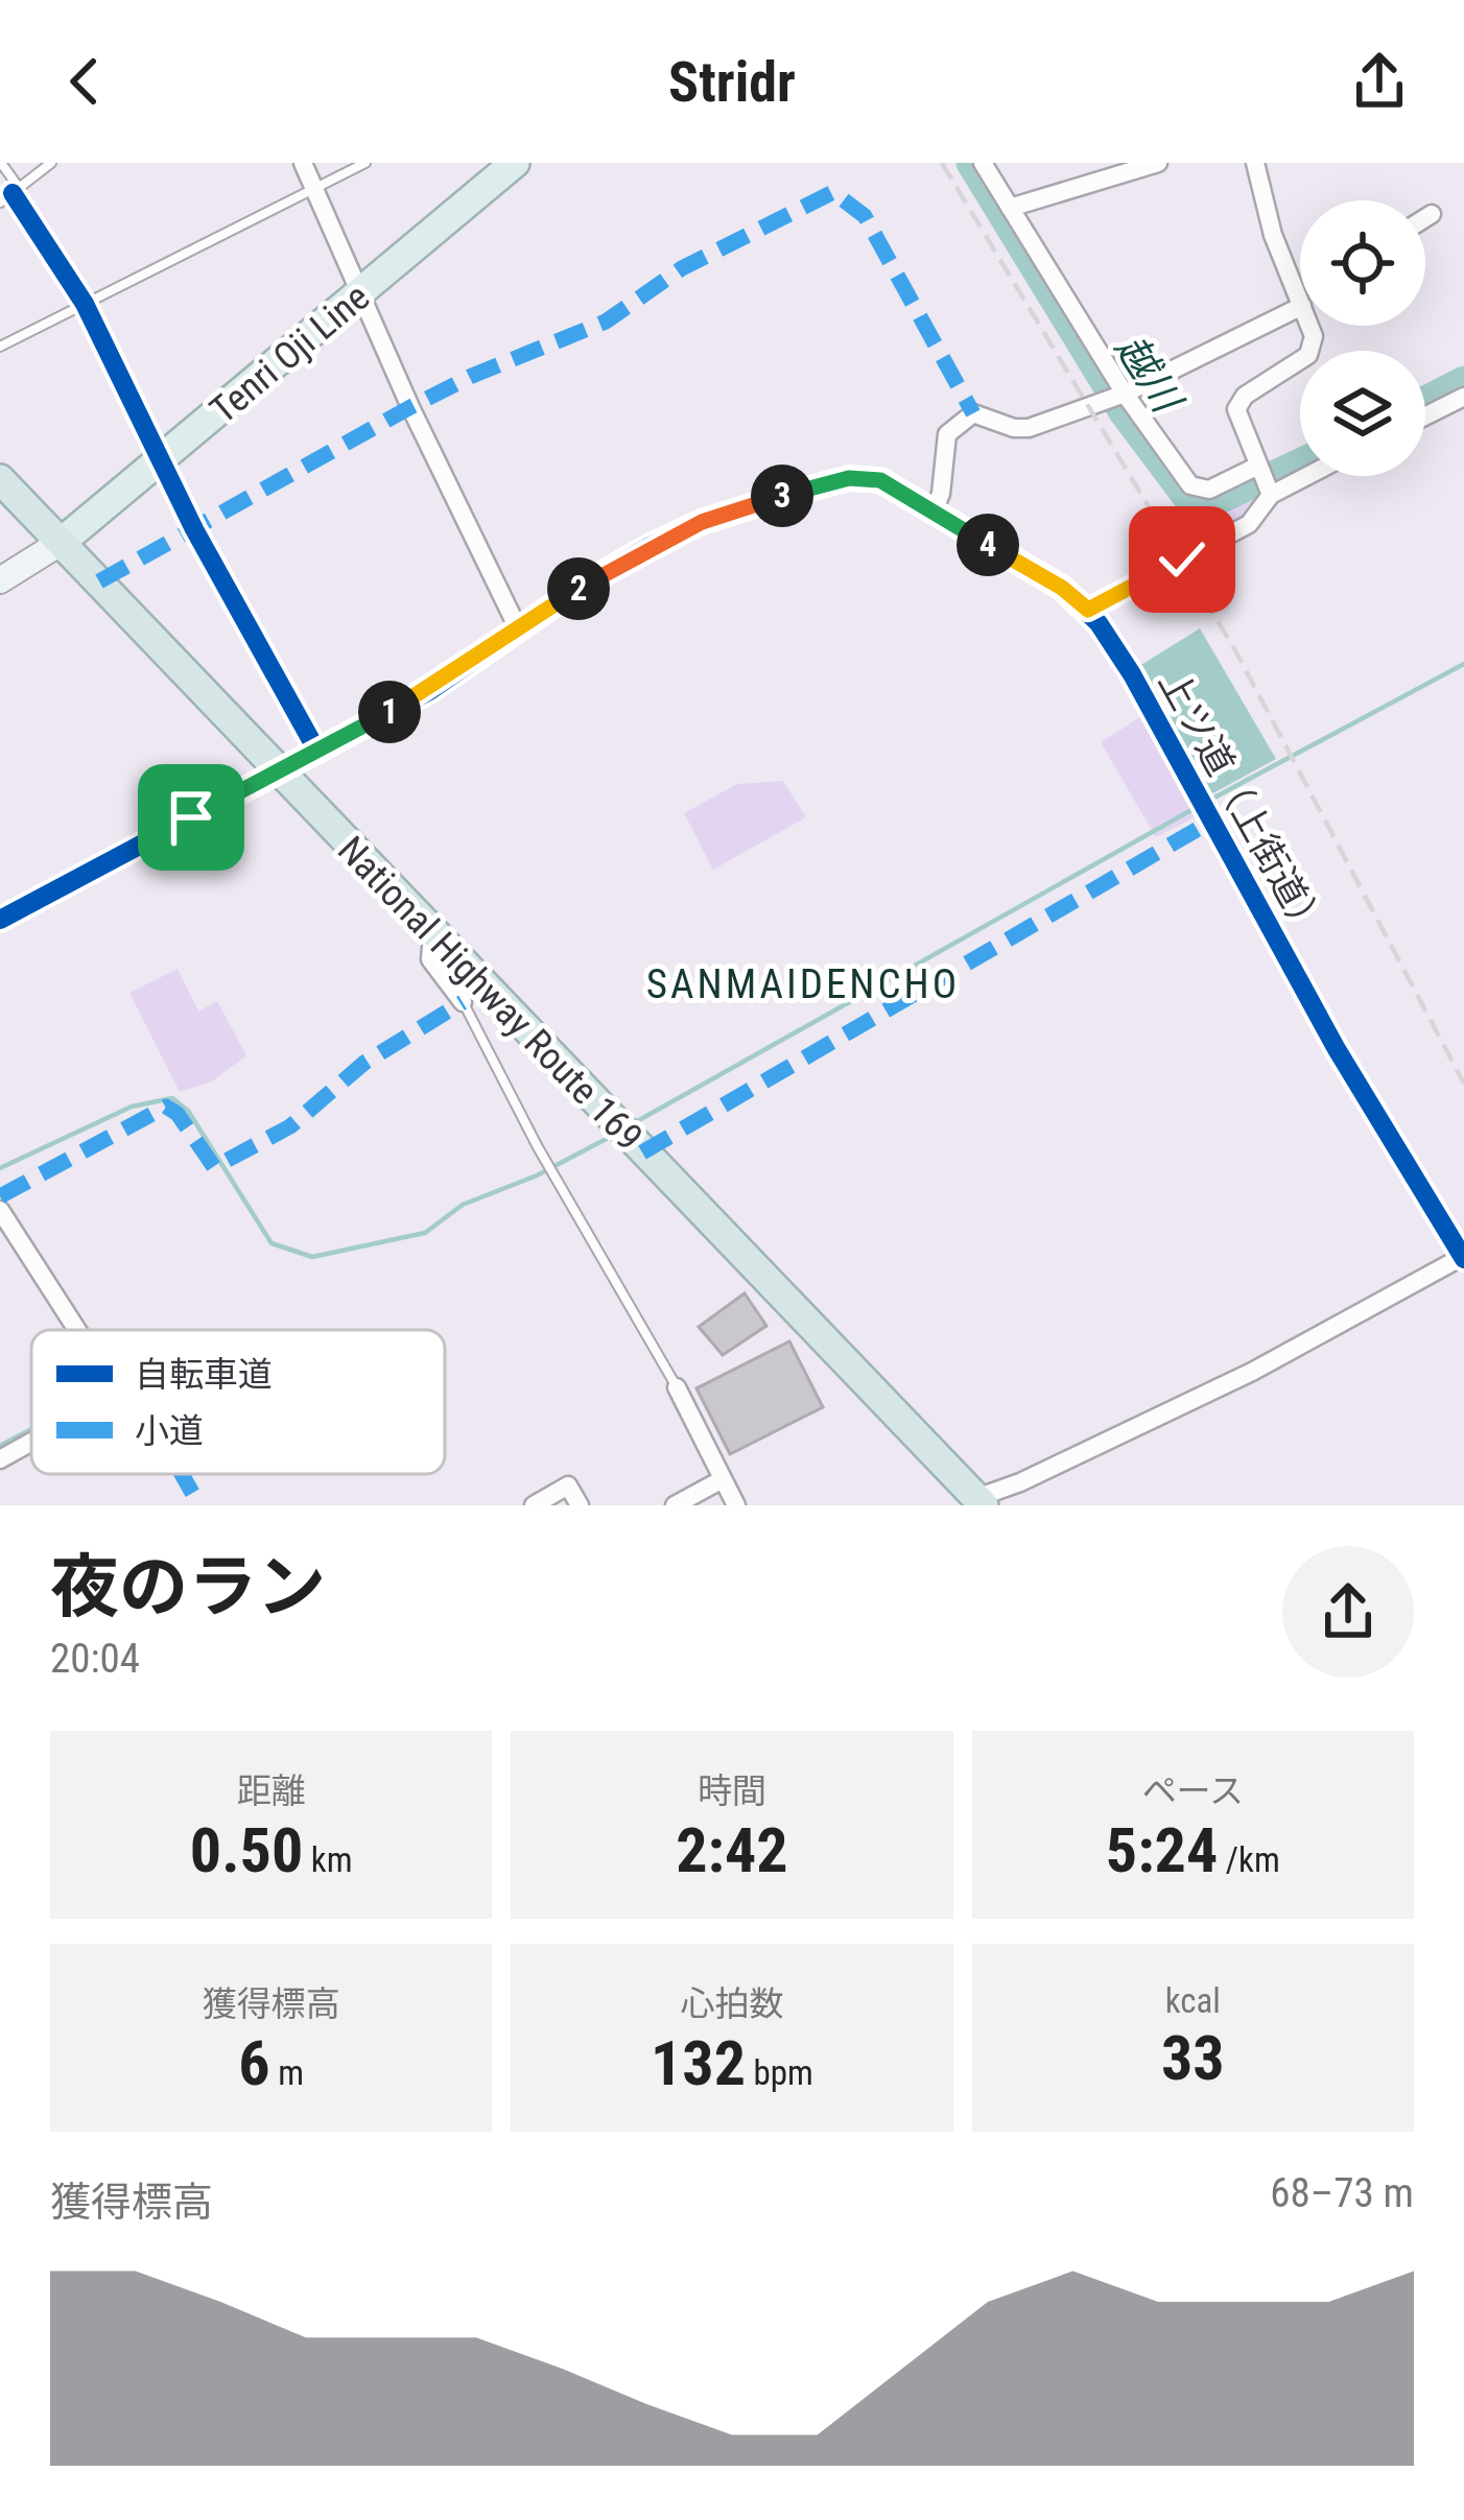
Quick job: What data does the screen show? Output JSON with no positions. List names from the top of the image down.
{
  "streets": {
    "highway": ["National Highway Route 169"],
    "main road": ["Tenri Oji Line"],
    "street": ["上ツ道（上街道）"]
  },
  "crossings": [
    ["Tenri Oji Line", "National Highway Route 169"],
    ["上ツ道（上街道）", "National Highway Route 169"]
  ],
  "districts": ["SANMAIDENCHO"],
  "water": ["越川"],
  "legend": ["自転車道", "小道"],
  "page": {
    "header": "Stridr",
    "pins": [
      "3",
      "4",
      "2",
      "1"
    ],
    "heading": ["夜のラン", "20:04"],
    "stats": [
      ["距離", "0.50 km"],
      ["時間", "2:42"],
      ["ペース", "5:24 /km"],
      ["獲得標高", "6 m"],
      ["心拍数", "132 bpm"],
      ["kcal", "33"]
    ],
    "chart": ["獲得標高", "68–73 m"]
  }
}
